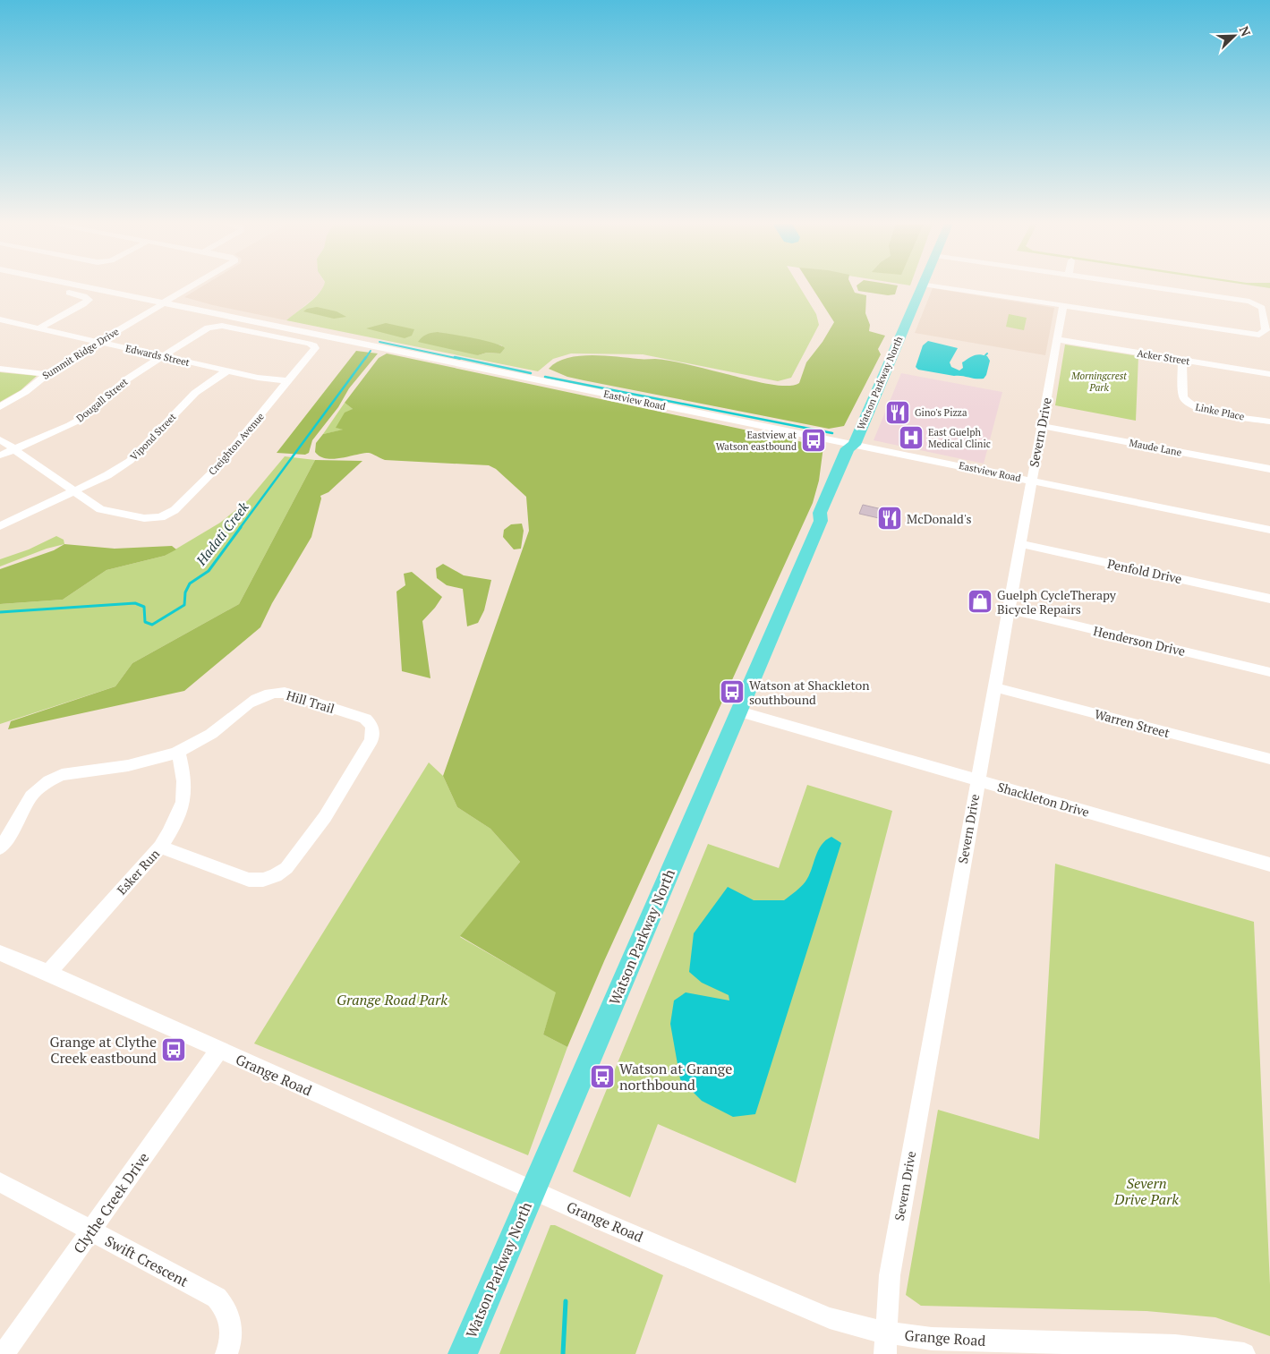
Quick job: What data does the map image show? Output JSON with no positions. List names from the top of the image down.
{
  "streets": {
    "main road": ["Watson Parkway North"],
    "street": [
      "Summit Ridge Drive",
      "Edwards Street",
      "Acker Street",
      "Dougall Street",
      "Eastview Road",
      "Linke Place",
      "Severn Drive",
      "Vipond Street",
      "Creighton Avenue",
      "Maude Lane",
      "Penfold Drive",
      "Henderson Drive",
      "Hill Trail",
      "Warren Street",
      "Shackleton Drive",
      "Esker Run",
      "Grange Road",
      "Clythe Creek Drive",
      "Swift Crescent"
    ]
  },
  "crossings": [
    ["Summit Ridge Drive", "Edwards Street"],
    ["Summit Ridge Drive", "Eastview Road"],
    ["Edwards Street", "Dougall Street"],
    ["Edwards Street", "Vipond Street"],
    ["Edwards Street", "Creighton Avenue"],
    ["Acker Street", "Linke Place"],
    ["Acker Street", "Severn Drive"],
    ["Watson Parkway North", "Eastview Road"],
    ["Watson Parkway North", "Shackleton Drive"],
    ["Watson Parkway North", "Grange Road"],
    ["Dougall Street", "Creighton Avenue"],
    ["Eastview Road", "Severn Drive"],
    ["Severn Drive", "Maude Lane"],
    ["Severn Drive", "Penfold Drive"],
    ["Severn Drive", "Henderson Drive"],
    ["Severn Drive", "Warren Street"],
    ["Severn Drive", "Shackleton Drive"],
    ["Severn Drive", "Grange Road"],
    ["Vipond Street", "Creighton Avenue"],
    ["Hill Trail", "Esker Run"],
    ["Esker Run", "Grange Road"],
    ["Grange Road", "Clythe Creek Drive"],
    ["Clythe Creek Drive", "Swift Crescent"]
  ],
  "water": ["Hadati Creek"],
  "parks": ["Morningcrest Park", "Grange Road Park", "Severn Drive Park"],
  "places": {
    "restaurant": ["Gino's Pizza", "McDonald's"],
    "hospital": ["East Guelph Medical Clinic"],
    "bus stop": [
      "Eastview at Watson eastbound",
      "Watson at Shackleton southbound",
      "Grange at Clythe Creek eastbound",
      "Watson at Grange northbound"
    ],
    "shop": ["Guelph CycleTherapy Bicycle Repairs"]
  },
  "north": "top right"
}
